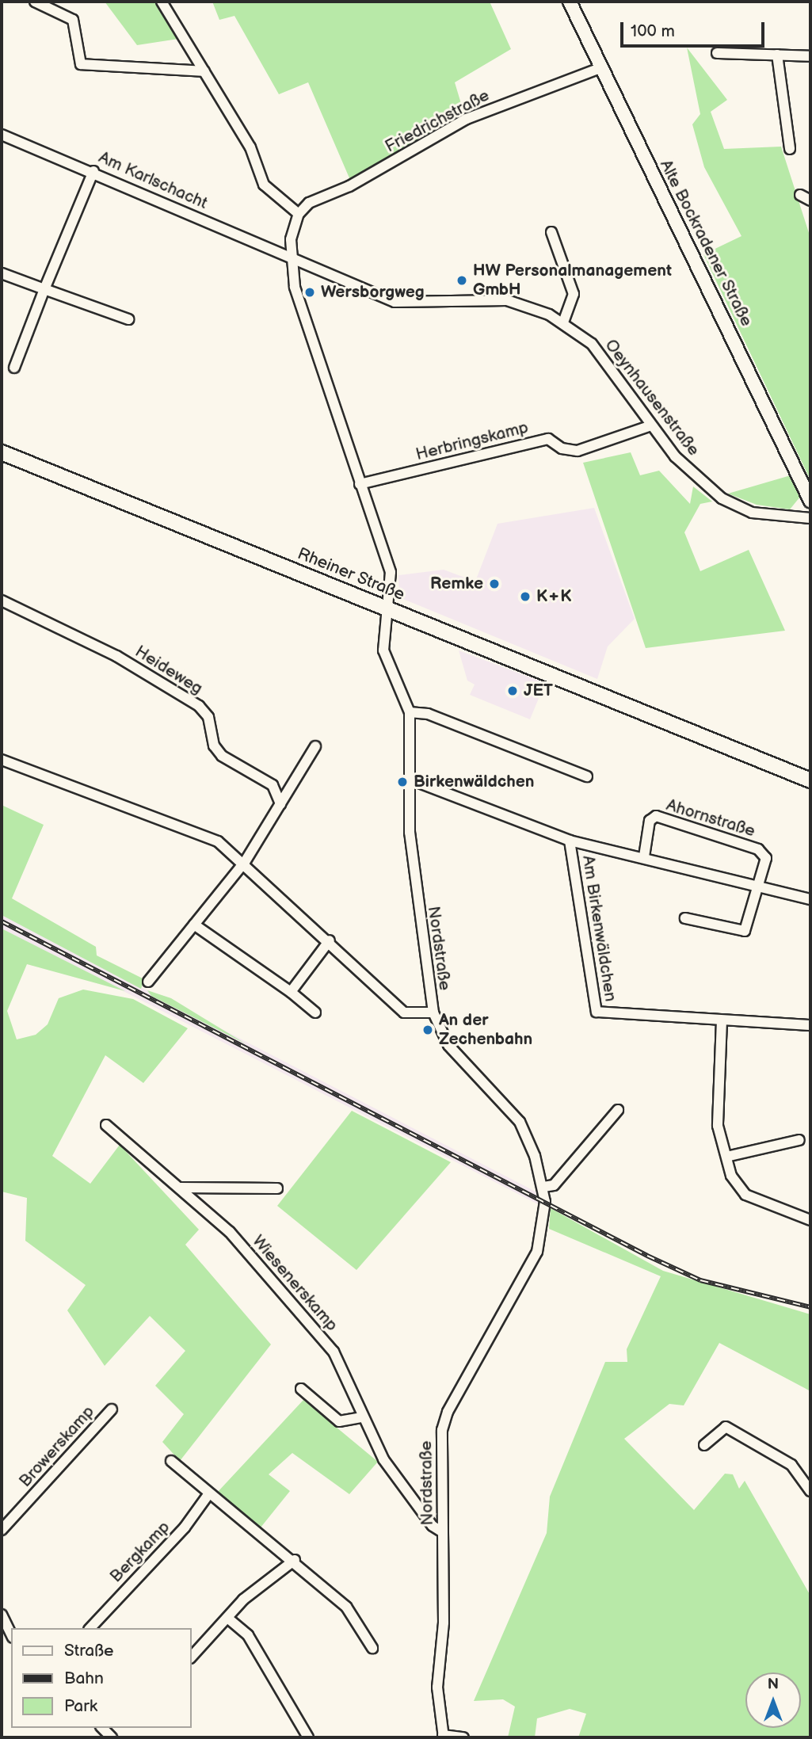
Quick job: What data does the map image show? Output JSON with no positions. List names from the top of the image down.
{
  "streets": {
    "main road": ["Rheiner Straße"],
    "street": [
      "Friedrichstraße",
      "Am Karlschacht",
      "Alte Bockradener Straße",
      "Oeynhausenstraße",
      "Herbringskamp",
      "Heideweg",
      "Ahornstraße",
      "Am Birkenwäldchen",
      "Nordstraße",
      "Wiesenerskamp",
      "Browerskamp",
      "Bergkamp"
    ]
  },
  "crossings": [
    ["Friedrichstraße", "Alte Bockradener Straße"],
    ["Am Karlschacht", "Oeynhausenstraße"],
    ["Oeynhausenstraße", "Herbringskamp"],
    ["Rheiner Straße", "Nordstraße"],
    ["Am Birkenwäldchen", "Nordstraße"],
    ["Nordstraße", "Wiesenerskamp"]
  ],
  "places": [
    "HW Personalmanagement GmbH",
    "Wersborgweg",
    "Remke",
    "K+K",
    "JET",
    "Birkenwäldchen",
    "An der Zechenbahn"
  ],
  "legend": ["Straße", "Bahn", "Park"],
  "scale_bar": "100 m",
  "north": "top"
}
